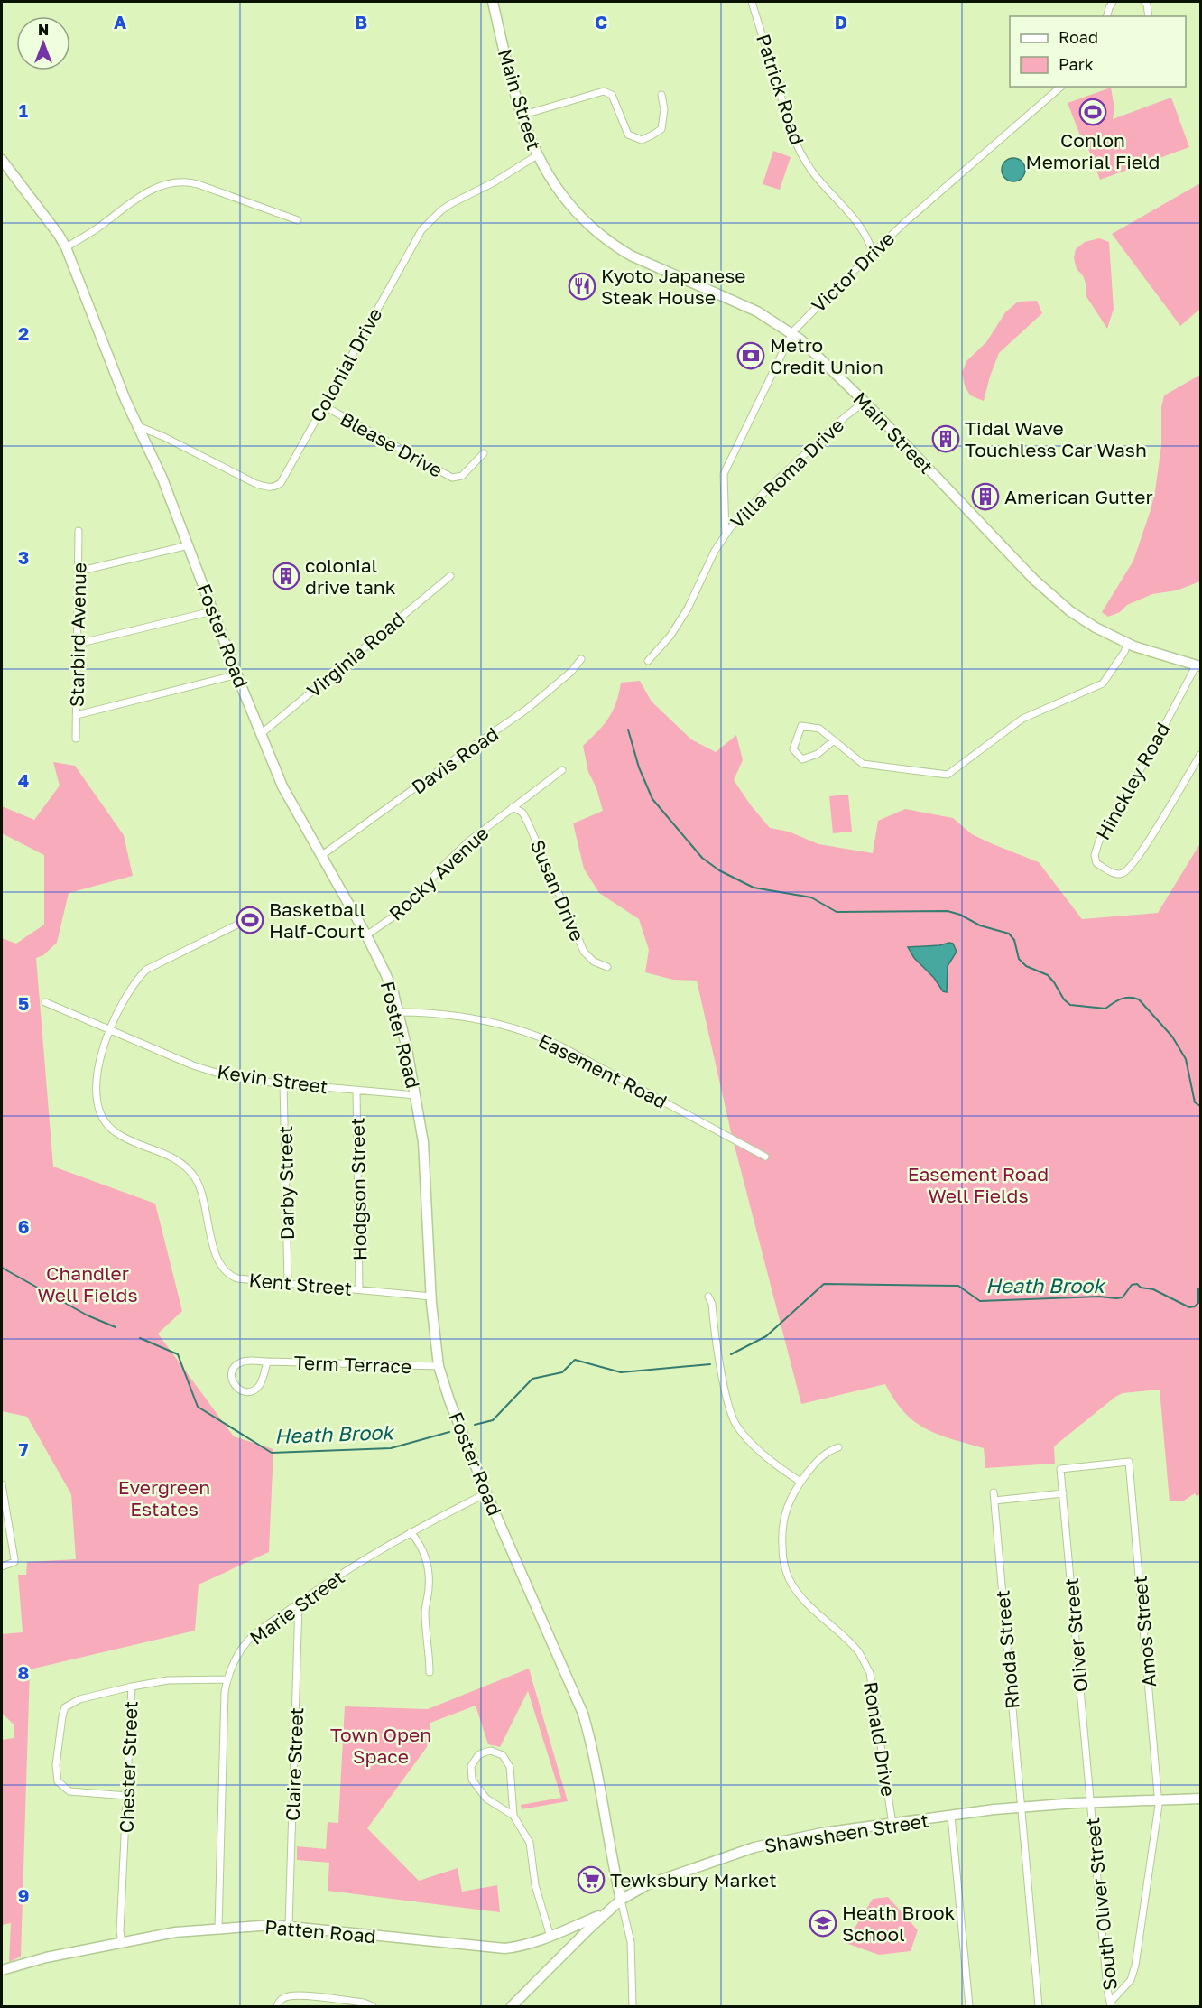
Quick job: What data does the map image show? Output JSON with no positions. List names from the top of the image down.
{
  "streets": {
    "street": [
      "Patrick Road",
      "Main Street",
      "Victor Drive",
      "Colonial Drive",
      "Blease Drive",
      "Villa Roma Drive",
      "Starbird Avenue",
      "Foster Road",
      "Virginia Road",
      "Davis Road",
      "Hinckley Road",
      "Rocky Avenue",
      "Susan Drive",
      "Easement Road",
      "Kevin Street",
      "Darby Street",
      "Hodgson Street",
      "Kent Street",
      "Term Terrace",
      "Marie Street",
      "Amos Street",
      "Oliver Street",
      "Rhoda Street",
      "Ronald Drive",
      "Claire Street",
      "Chester Street",
      "Shawsheen Street",
      "South Oliver Street",
      "Patten Road"
    ]
  },
  "crossings": [
    ["Patrick Road", "Victor Drive"],
    ["Main Street", "Victor Drive"],
    ["Main Street", "Colonial Drive"],
    ["Main Street", "Villa Roma Drive"],
    ["Main Street", "Hinckley Road"],
    ["Victor Drive", "Villa Roma Drive"],
    ["Colonial Drive", "Blease Drive"],
    ["Colonial Drive", "Foster Road"],
    ["Foster Road", "Virginia Road"],
    ["Foster Road", "Davis Road"],
    ["Foster Road", "Rocky Avenue"],
    ["Foster Road", "Easement Road"],
    ["Foster Road", "Kevin Street"],
    ["Foster Road", "Kent Street"],
    ["Foster Road", "Term Terrace"],
    ["Foster Road", "Marie Street"],
    ["Foster Road", "Shawsheen Street"],
    ["Rocky Avenue", "Susan Drive"],
    ["Kevin Street", "Darby Street"],
    ["Kevin Street", "Hodgson Street"],
    ["Kevin Street", "Kent Street"],
    ["Darby Street", "Kent Street"],
    ["Hodgson Street", "Kent Street"],
    ["Marie Street", "Claire Street"],
    ["Marie Street", "Chester Street"],
    ["Marie Street", "Patten Road"],
    ["Amos Street", "Oliver Street"],
    ["Amos Street", "Shawsheen Street"],
    ["Amos Street", "South Oliver Street"],
    ["Oliver Street", "Shawsheen Street"],
    ["Oliver Street", "South Oliver Street"],
    ["Rhoda Street", "Shawsheen Street"],
    ["Ronald Drive", "Shawsheen Street"],
    ["Claire Street", "Patten Road"],
    ["Chester Street", "Patten Road"],
    ["Shawsheen Street", "South Oliver Street"],
    ["Shawsheen Street", "Patten Road"]
  ],
  "water": ["Heath Brook"],
  "parks": [
    "Easement Road Well Fields",
    "Chandler Well Fields",
    "Evergreen Estates",
    "Town Open Space"
  ],
  "places": {
    "sports": ["Conlon Memorial Field", "Basketball Half-Court"],
    "restaurant": ["Kyoto Japanese Steak House"],
    "bank": ["Metro Credit Union"],
    "building": ["Tidal Wave Touchless Car Wash", "American Gutter", "colonial drive tank"],
    "supermarket": ["Tewksbury Market"],
    "school or university": ["Heath Brook School"]
  },
  "legend": ["Road", "Park"],
  "north": "top",
  "grid": {
    "columns": [
      "A",
      "B",
      "C",
      "D"
    ],
    "rows": [
      "1",
      "2",
      "3",
      "4",
      "5",
      "6",
      "7",
      "8",
      "9"
    ]
  }
}
